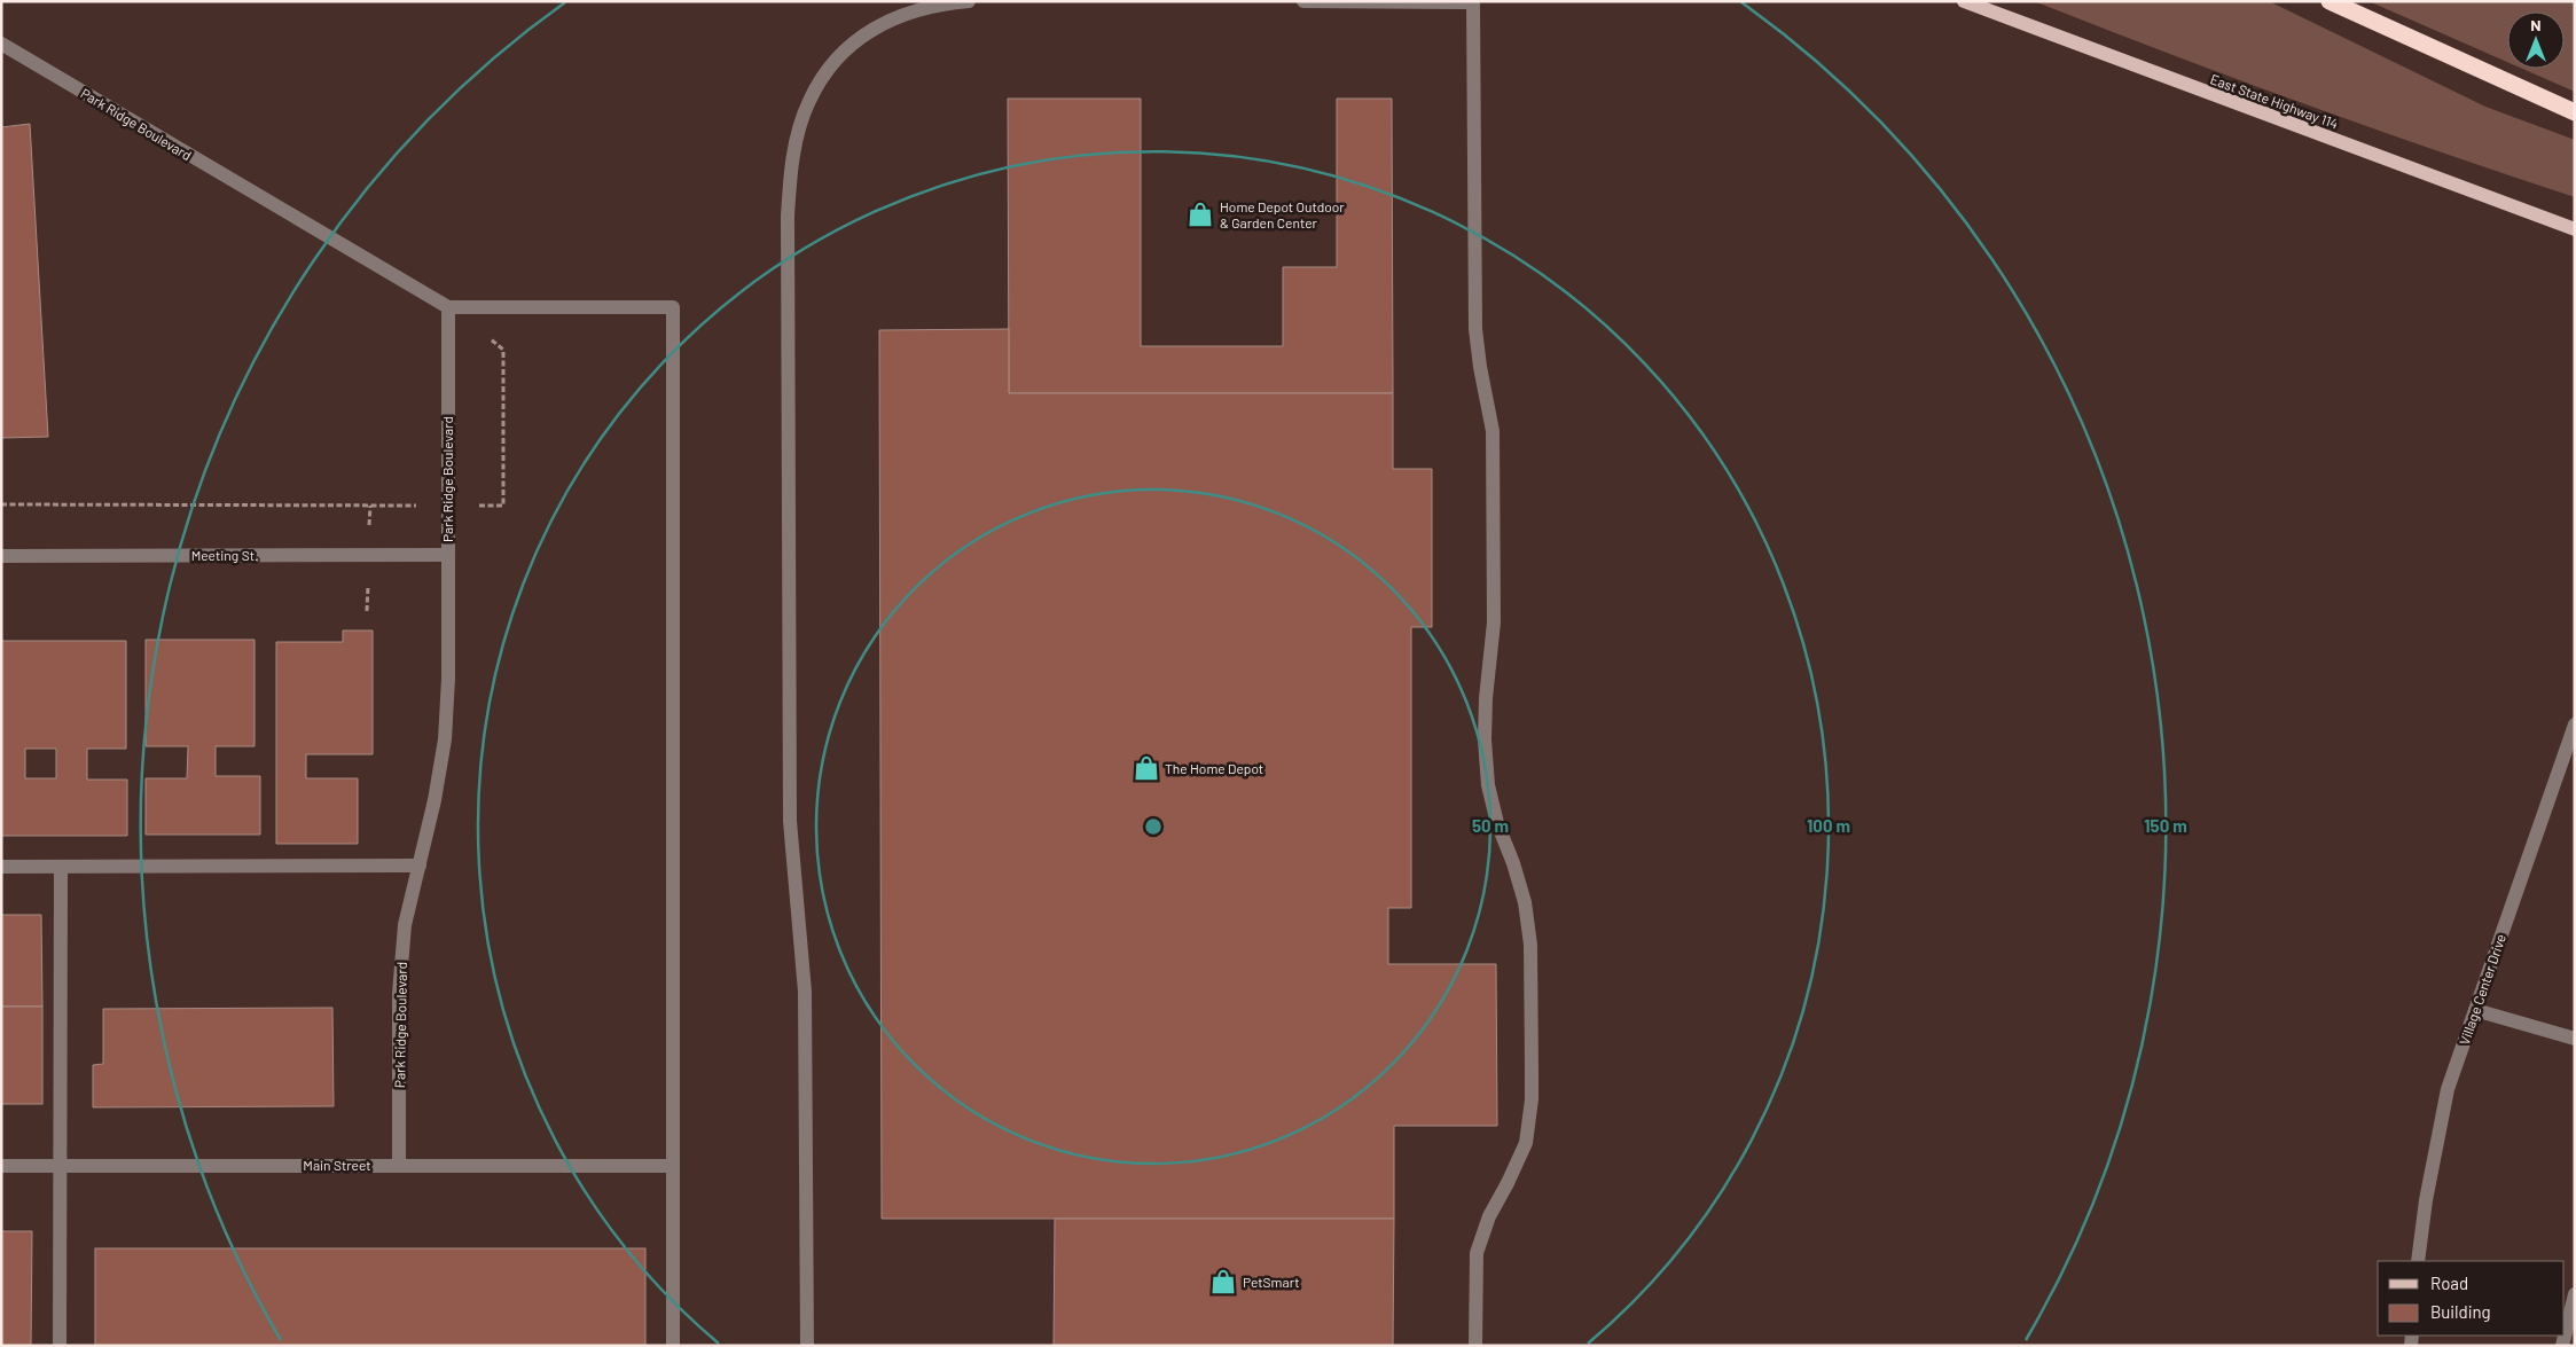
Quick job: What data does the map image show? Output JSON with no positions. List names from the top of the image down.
{
  "streets": {
    "main road": ["East State Highway 114"],
    "street": [
      "Park Ridge Boulevard",
      "Meeting St.",
      "Village Center Drive",
      "Main Street"
    ]
  },
  "crossings": [
    ["Park Ridge Boulevard", "Meeting St."],
    ["Park Ridge Boulevard", "Main Street"]
  ],
  "places": {
    "shop": ["Home Depot Outdoor & Garden Center", "The Home Depot", "PetSmart"]
  },
  "legend": ["Road", "Building"],
  "north": "top",
  "rings": ["50 m", "100 m", "150 m"]
}
